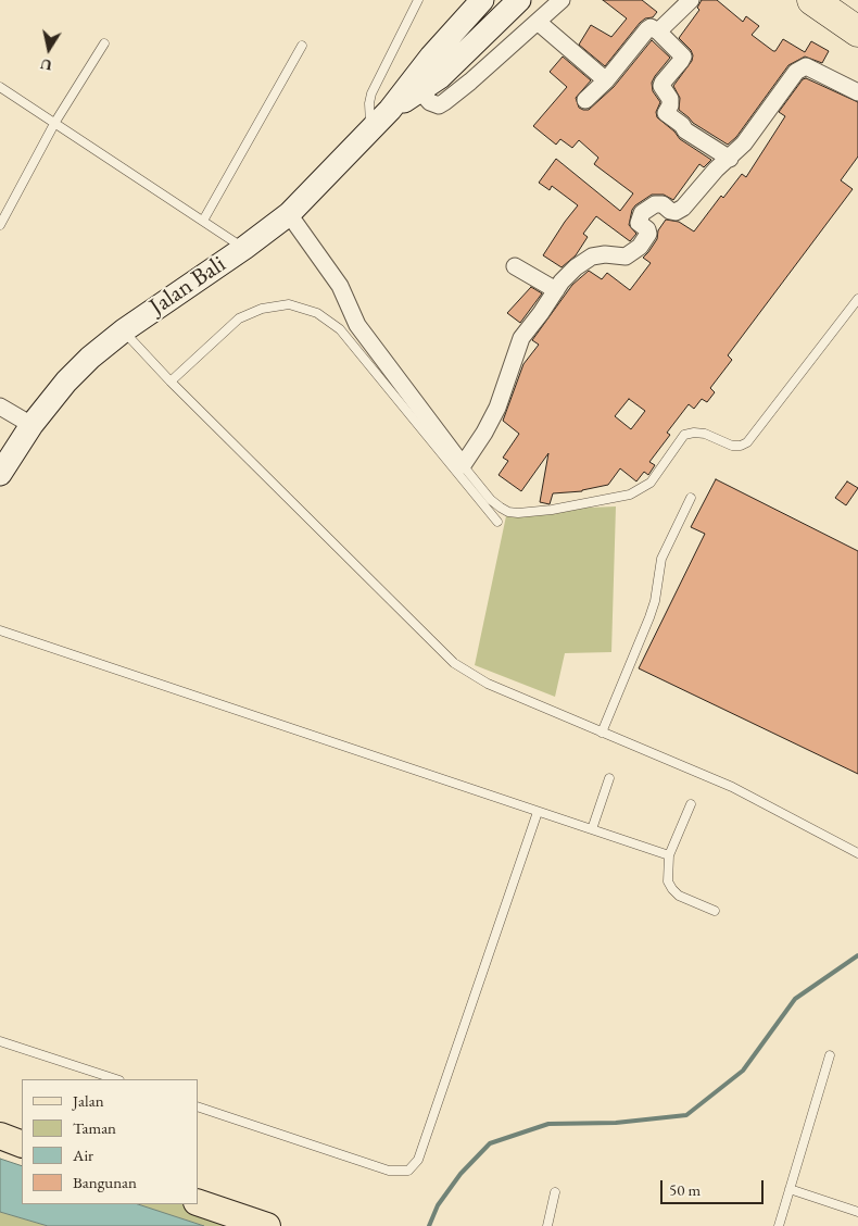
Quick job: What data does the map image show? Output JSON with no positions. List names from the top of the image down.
{
  "streets": {
    "street": ["Jalan Bali"]
  },
  "legend": [
    "Jalan",
    "Taman",
    "Air",
    "Bangunan"
  ],
  "scale_bar": "50 m",
  "north": "bottom"
}
